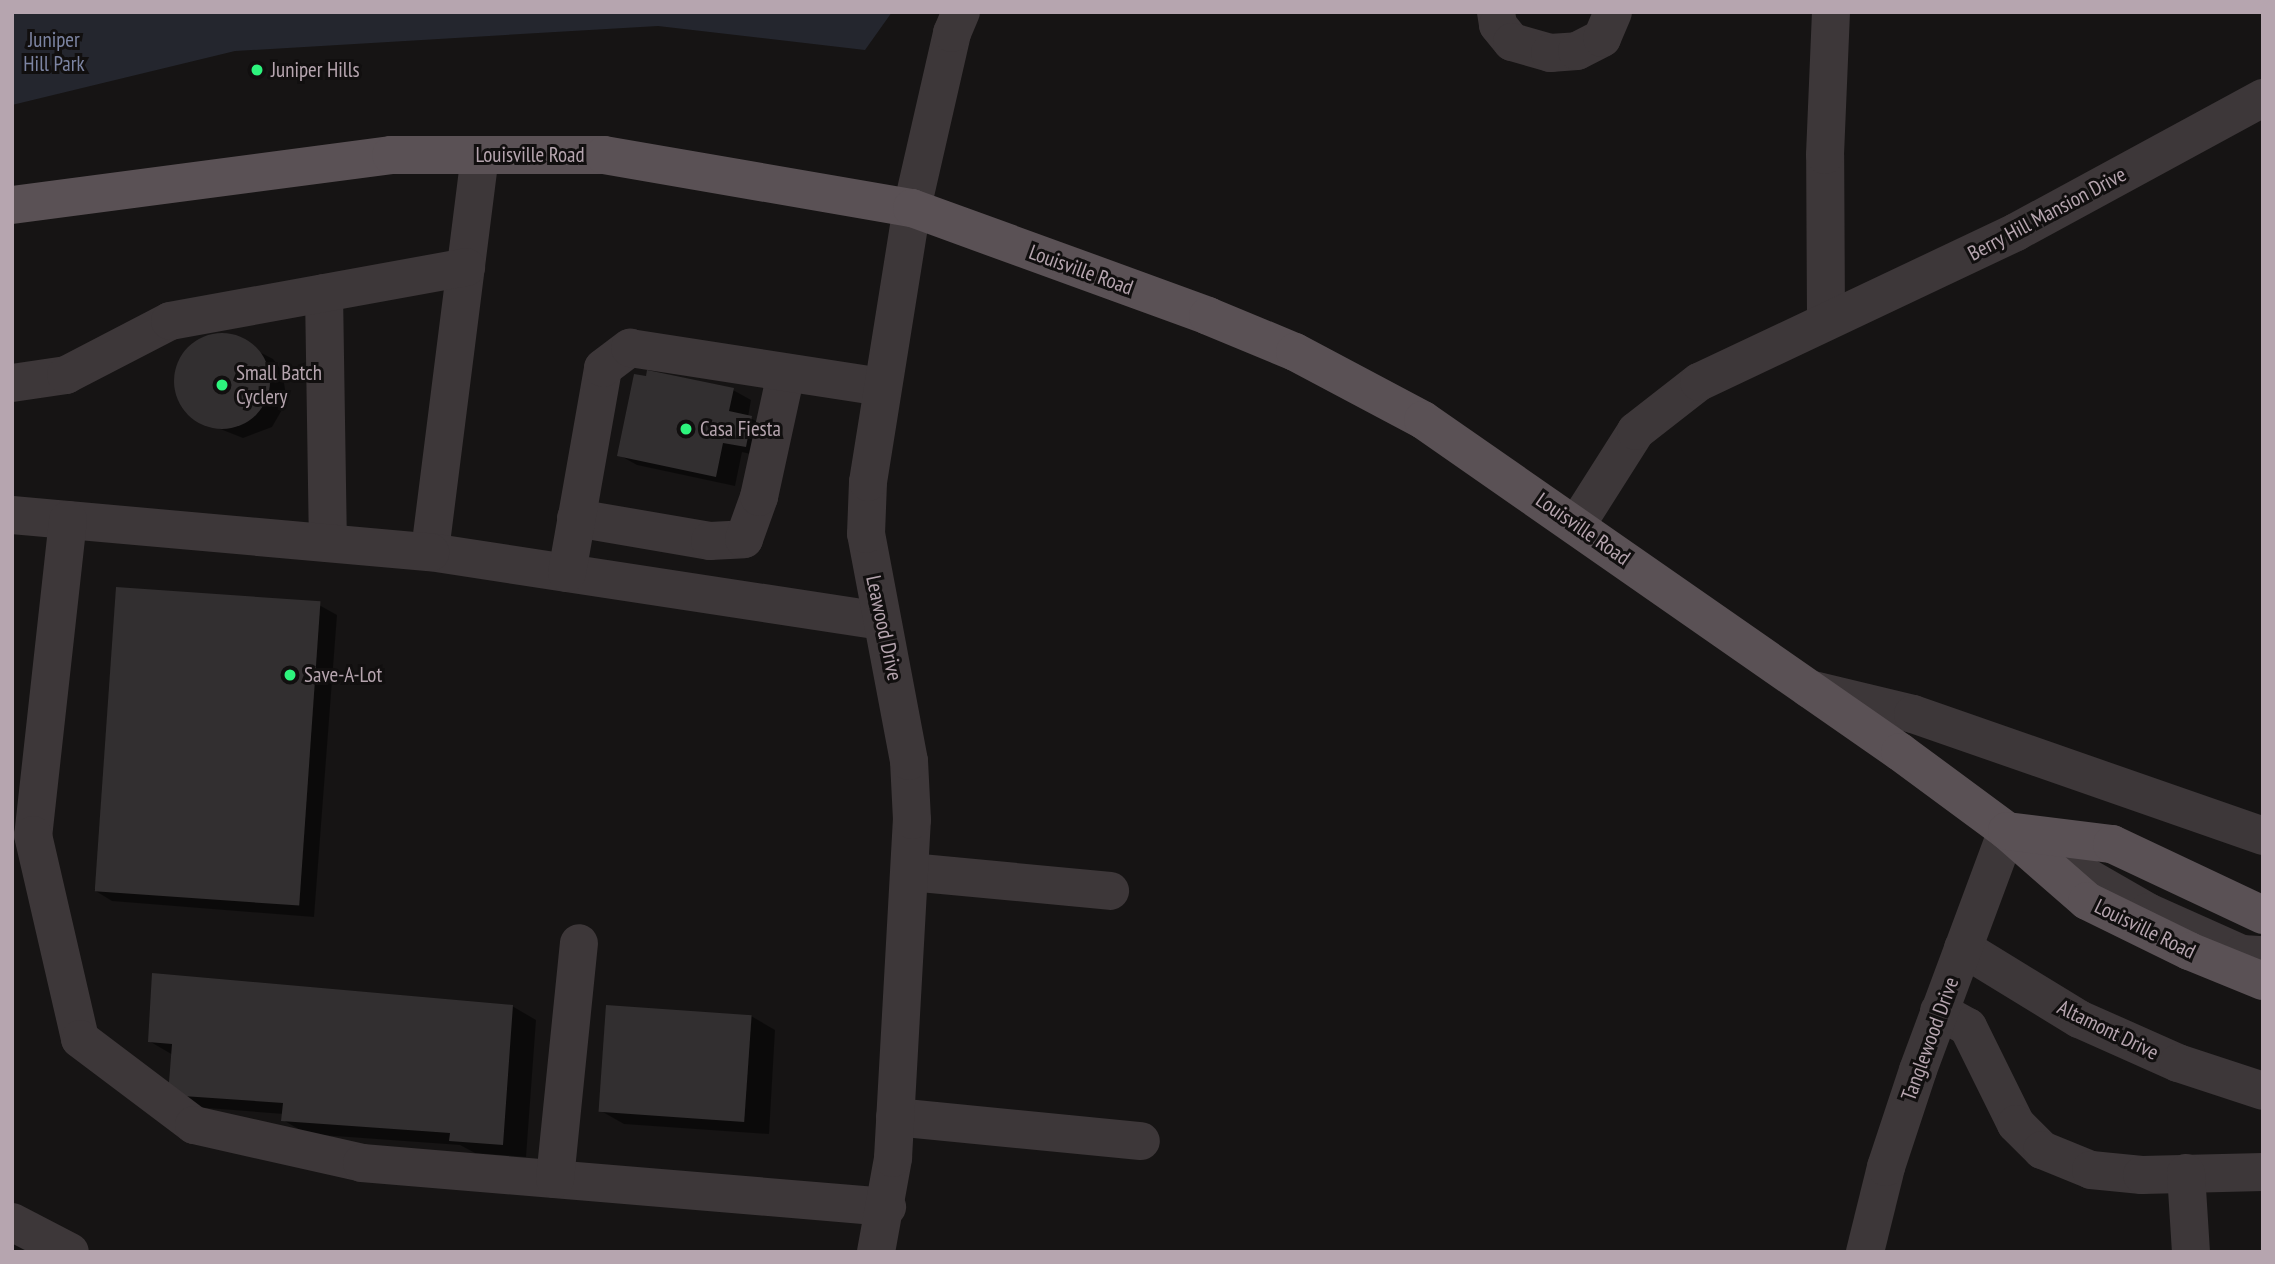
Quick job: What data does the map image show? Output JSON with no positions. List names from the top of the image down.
{
  "streets": {
    "main road": ["Louisville Road"],
    "street": [
      "Berry Hill Mansion Drive",
      "Leawood Drive",
      "Altamont Drive",
      "Tanglewood Drive"
    ]
  },
  "crossings": [
    ["Louisville Road", "Berry Hill Mansion Drive"],
    ["Louisville Road", "Leawood Drive"],
    ["Louisville Road", "Tanglewood Drive"],
    ["Altamont Drive", "Tanglewood Drive"]
  ],
  "parks": ["Juniper Hill Park"],
  "places": [
    "Juniper Hills",
    "Small Batch Cyclery",
    "Casa Fiesta",
    "Save-A-Lot"
  ]
}
